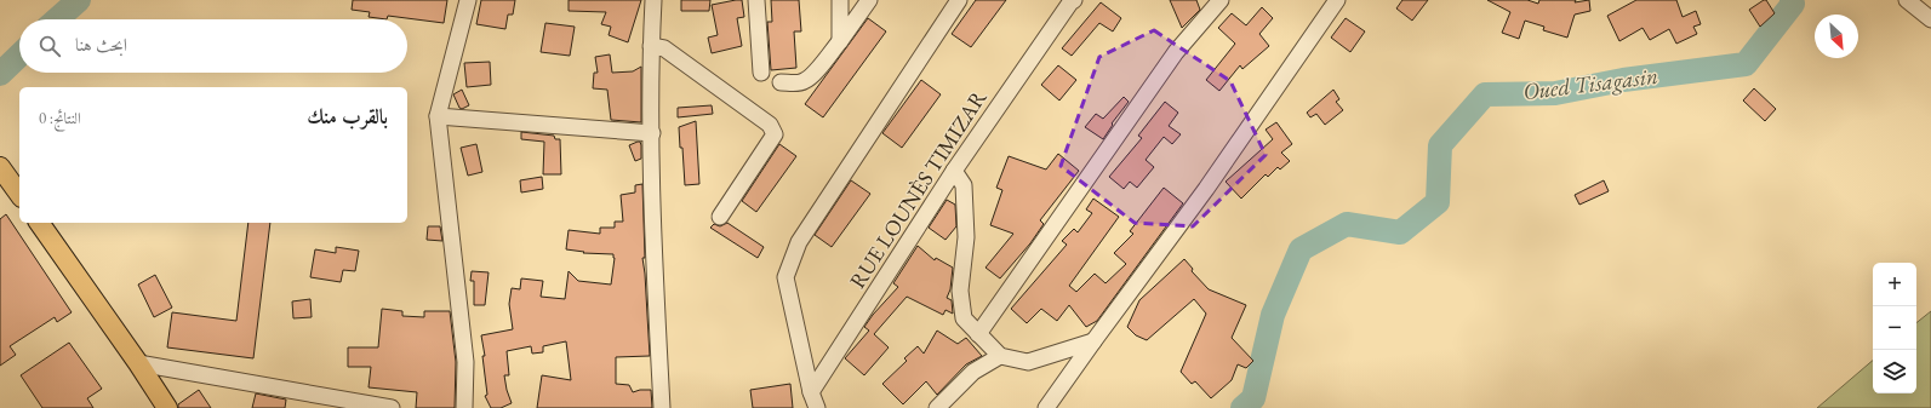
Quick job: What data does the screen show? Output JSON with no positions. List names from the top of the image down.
{
  "streets": {
    "street": ["RUE LOUNÈS TIMIZAR"]
  },
  "water": ["Oued Tisagasin"],
  "north": "bottom right",
  "page": {
    "search": "ابحث هنا",
    "heading": ["بالقرب منك", "النتائج: 0"],
    "map_buttons": ["+", "−"]
  }
}
